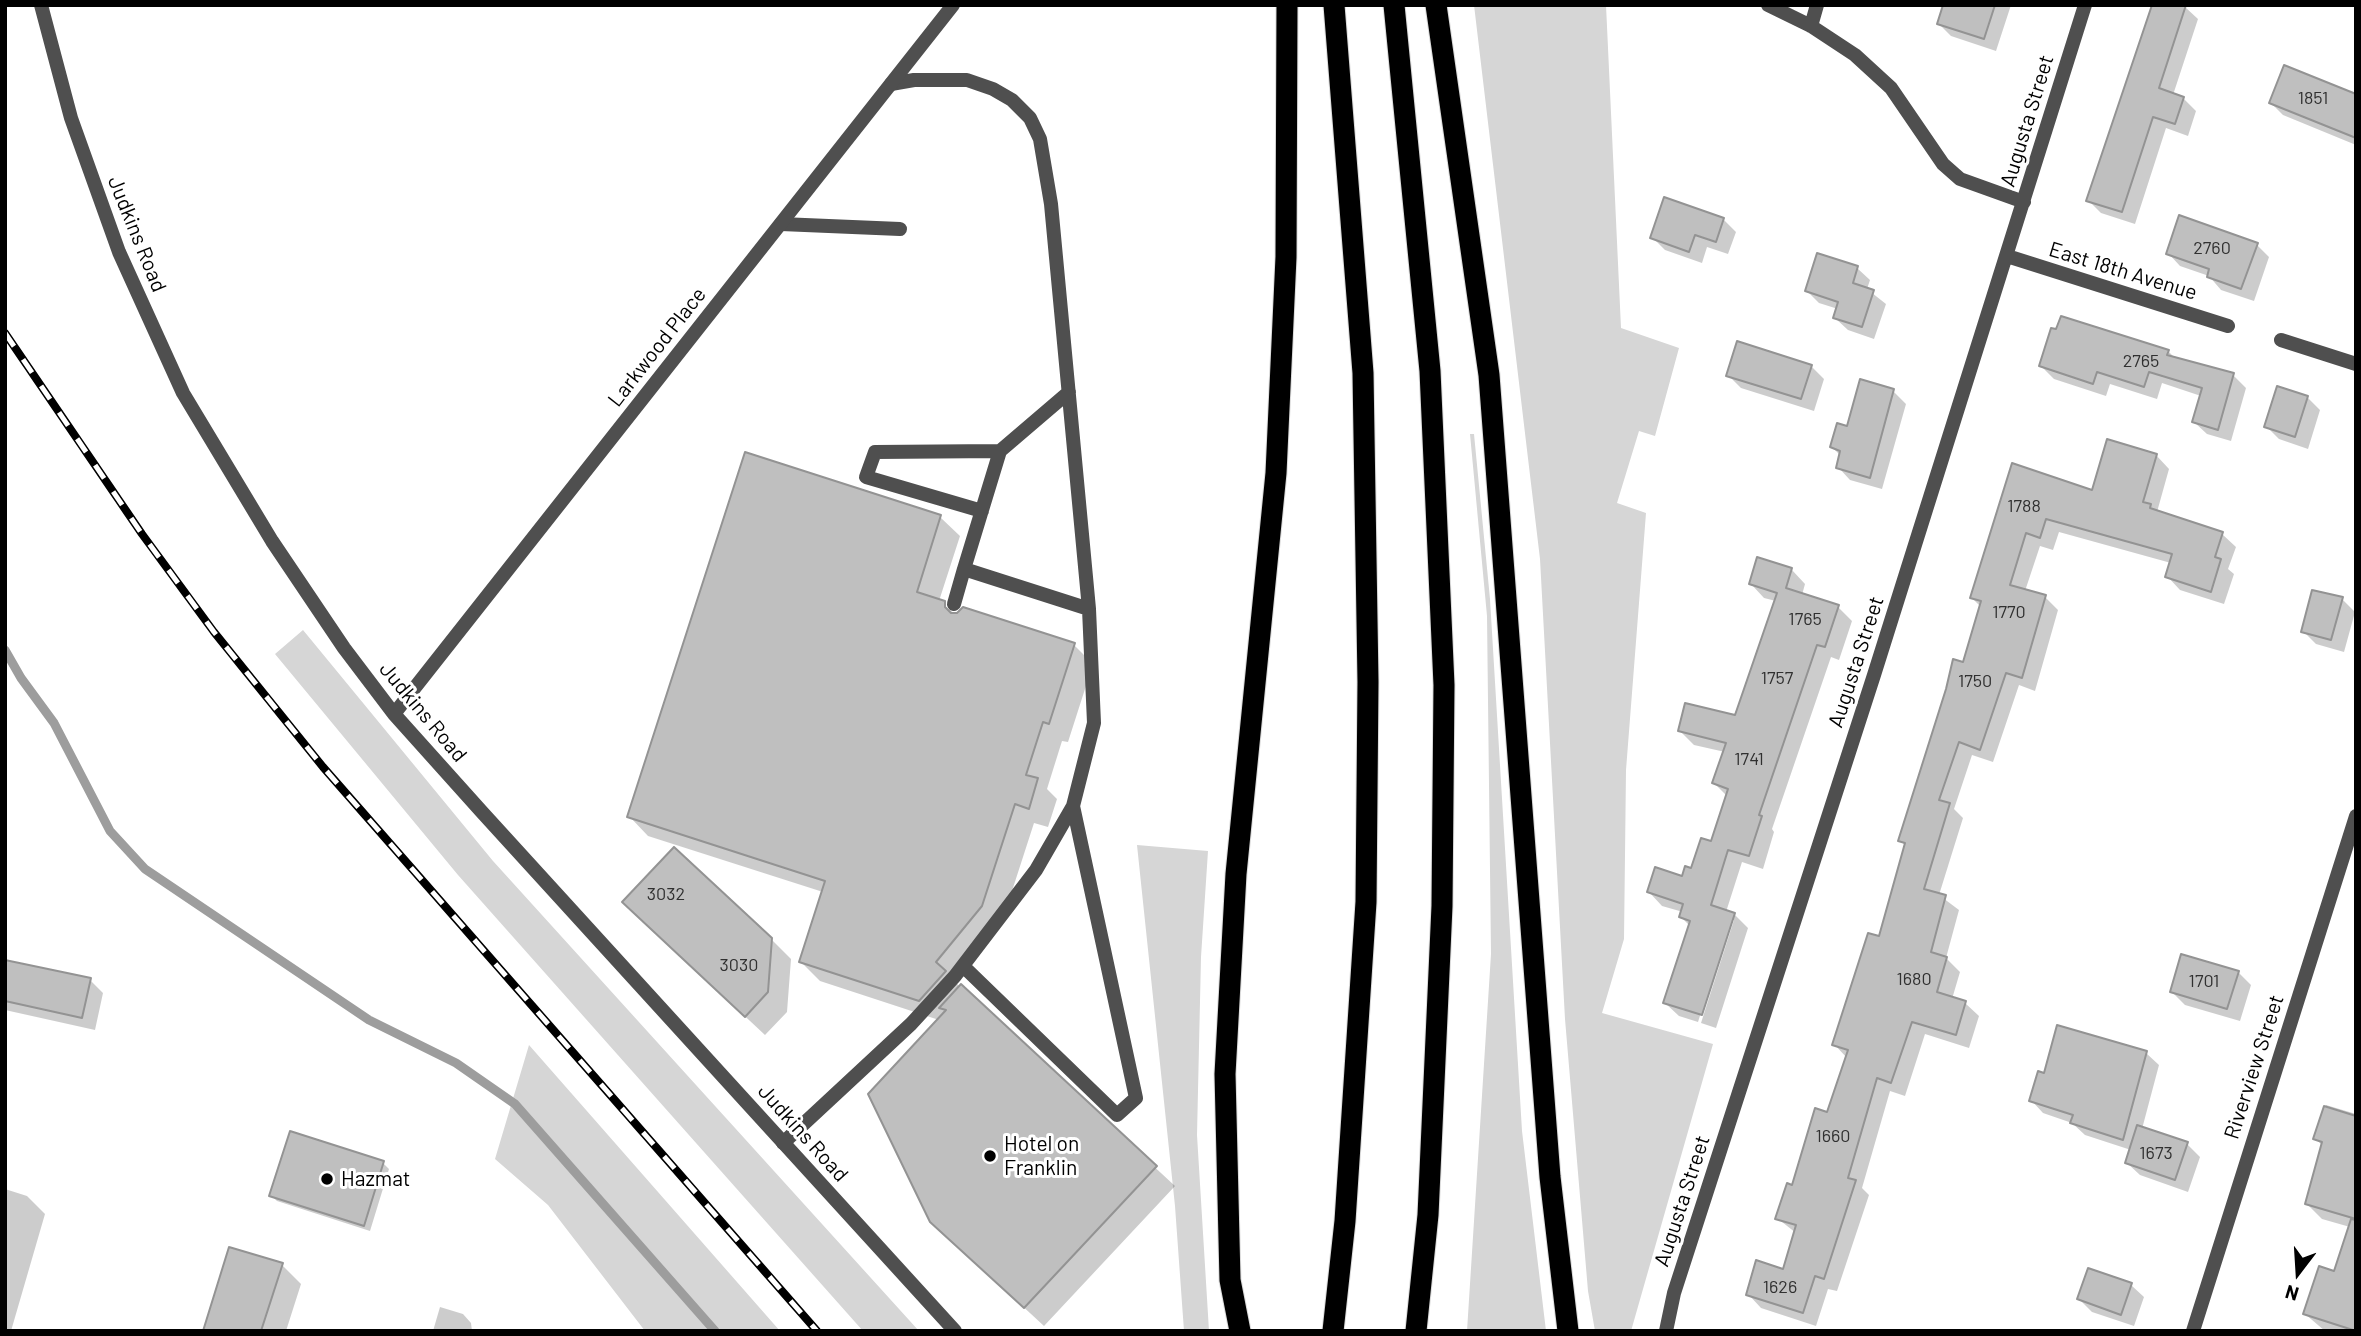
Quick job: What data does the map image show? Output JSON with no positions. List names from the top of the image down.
{
  "streets": {
    "street": [
      "Augusta Street",
      "Judkins Road",
      "East 18th Avenue",
      "Larkwood Place",
      "Riverview Street"
    ]
  },
  "crossings": [
    ["Augusta Street", "East 18th Avenue"],
    ["Judkins Road", "Larkwood Place"]
  ],
  "places": ["Hotel on Franklin", "Hazmat"],
  "house_numbers": [
    "1851",
    "2760",
    "2765",
    "1788",
    "1770",
    "1765",
    "1757",
    "1750",
    "1741",
    "3032",
    "3030",
    "1680",
    "1701",
    "1660",
    "1673",
    "1626"
  ],
  "north": "bottom"
}
